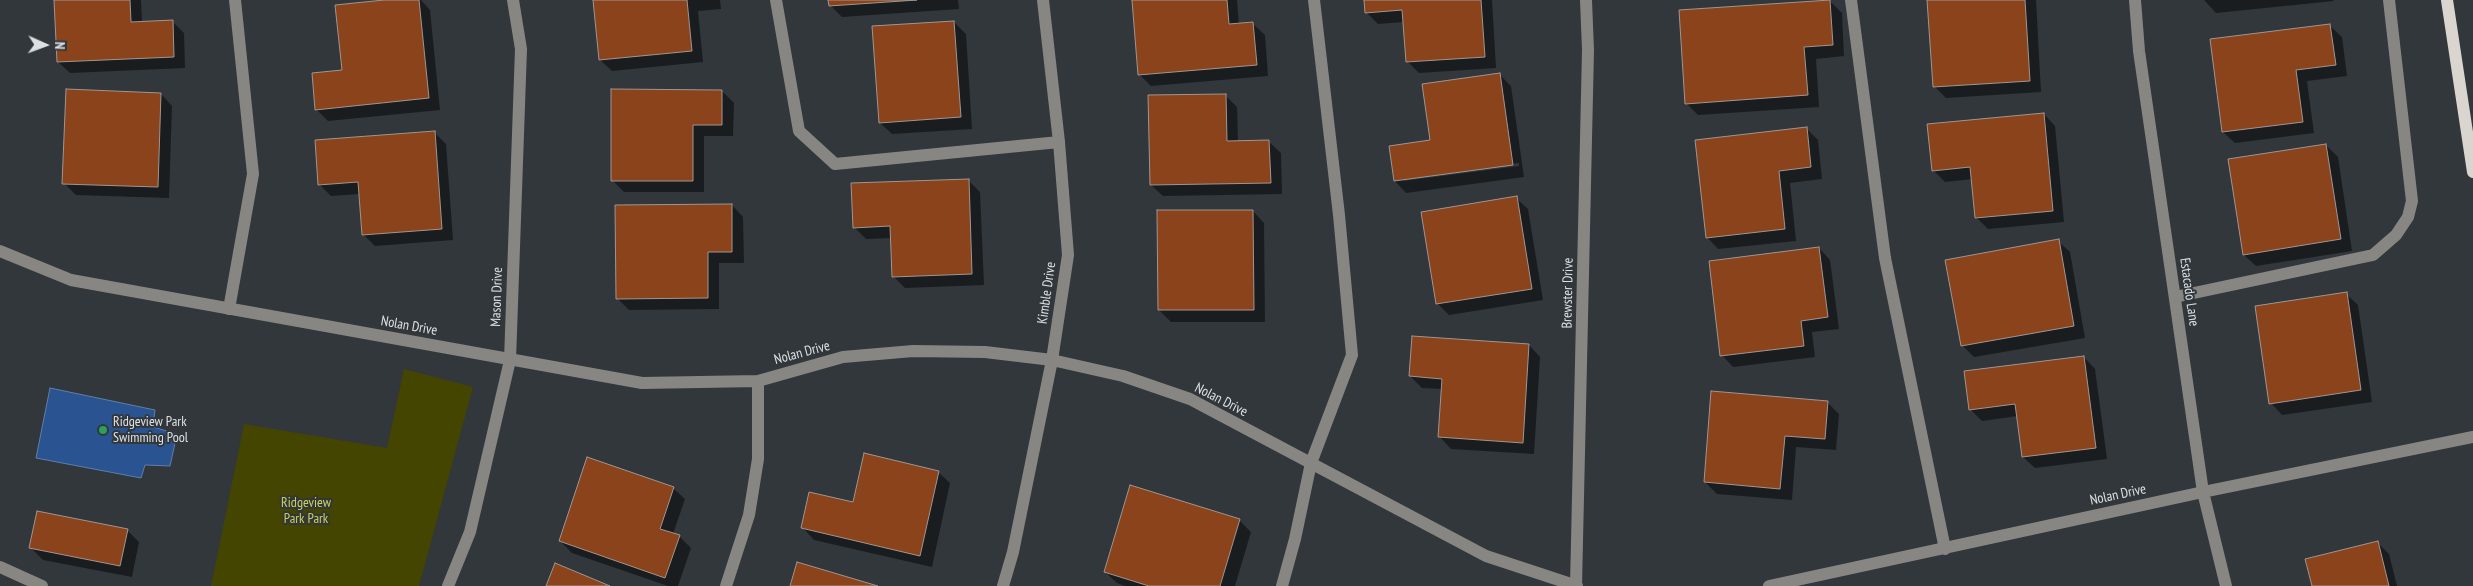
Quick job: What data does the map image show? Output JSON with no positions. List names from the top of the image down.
{
  "streets": {
    "street": [
      "Estacado Lane",
      "Kimble Drive",
      "Brewster Drive",
      "Mason Drive",
      "Nolan Drive"
    ]
  },
  "crossings": [
    ["Estacado Lane", "Nolan Drive"],
    ["Kimble Drive", "Nolan Drive"],
    ["Brewster Drive", "Nolan Drive"],
    ["Mason Drive", "Nolan Drive"]
  ],
  "parks": ["Ridgeview Park Park"],
  "places": ["Ridgeview Park Swimming Pool"],
  "north": "right"
}
